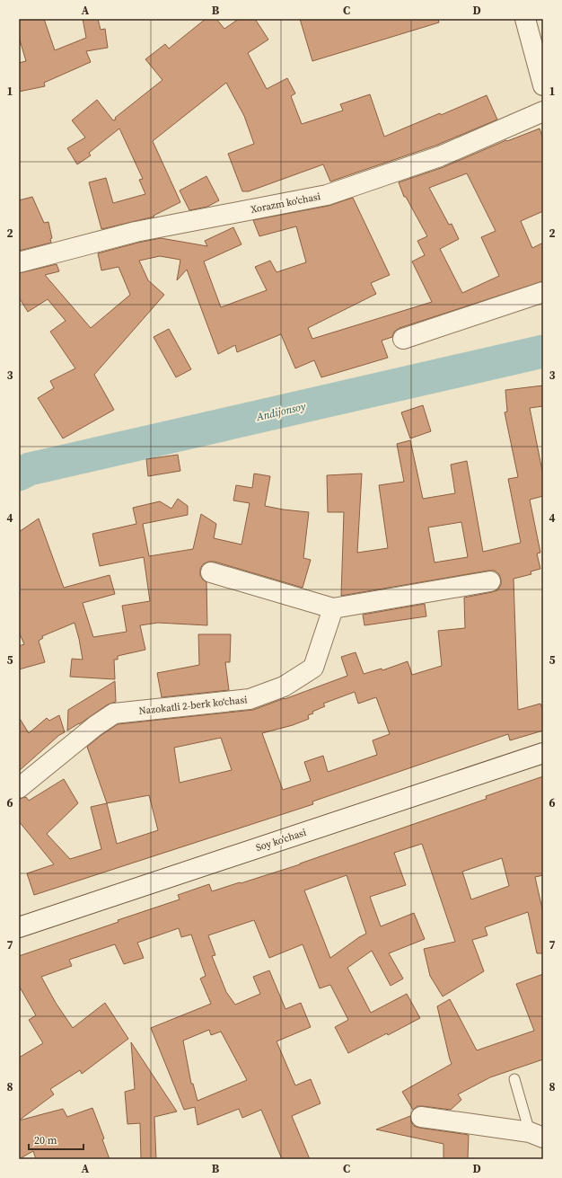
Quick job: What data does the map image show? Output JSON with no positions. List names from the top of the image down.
{
  "streets": {
    "street": ["Xorazm koʻchasi", "Nazokatli 2-berk koʻchasi", "Soy ko'chasi"]
  },
  "water": ["Andijonsoy"],
  "scale_bar": "20 m",
  "grid": {
    "columns": [
      "A",
      "B",
      "C",
      "D"
    ],
    "rows": [
      "1",
      "2",
      "3",
      "4",
      "5",
      "6",
      "7",
      "8"
    ]
  }
}
